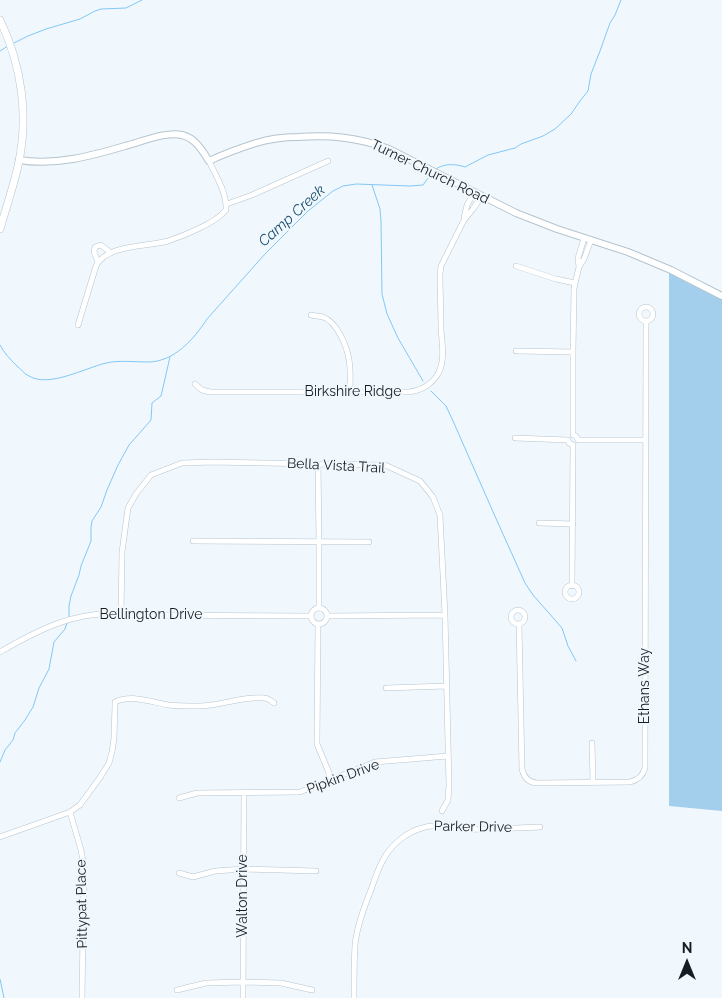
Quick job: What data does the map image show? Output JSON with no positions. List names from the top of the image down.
{
  "streets": {
    "street": [
      "Turner Church Road",
      "Birkshire Ridge",
      "Bella Vista Trail",
      "Bellington Drive",
      "Ethans Way",
      "Pipkin Drive",
      "Parker Drive",
      "Walton Drive",
      "Pittypat Place"
    ]
  },
  "crossings": [
    ["Turner Church Road", "Birkshire Ridge"],
    ["Bella Vista Trail", "Bellington Drive"],
    ["Bella Vista Trail", "Pipkin Drive"],
    ["Pipkin Drive", "Walton Drive"]
  ],
  "water": ["Camp Creek"],
  "north": "top"
}
